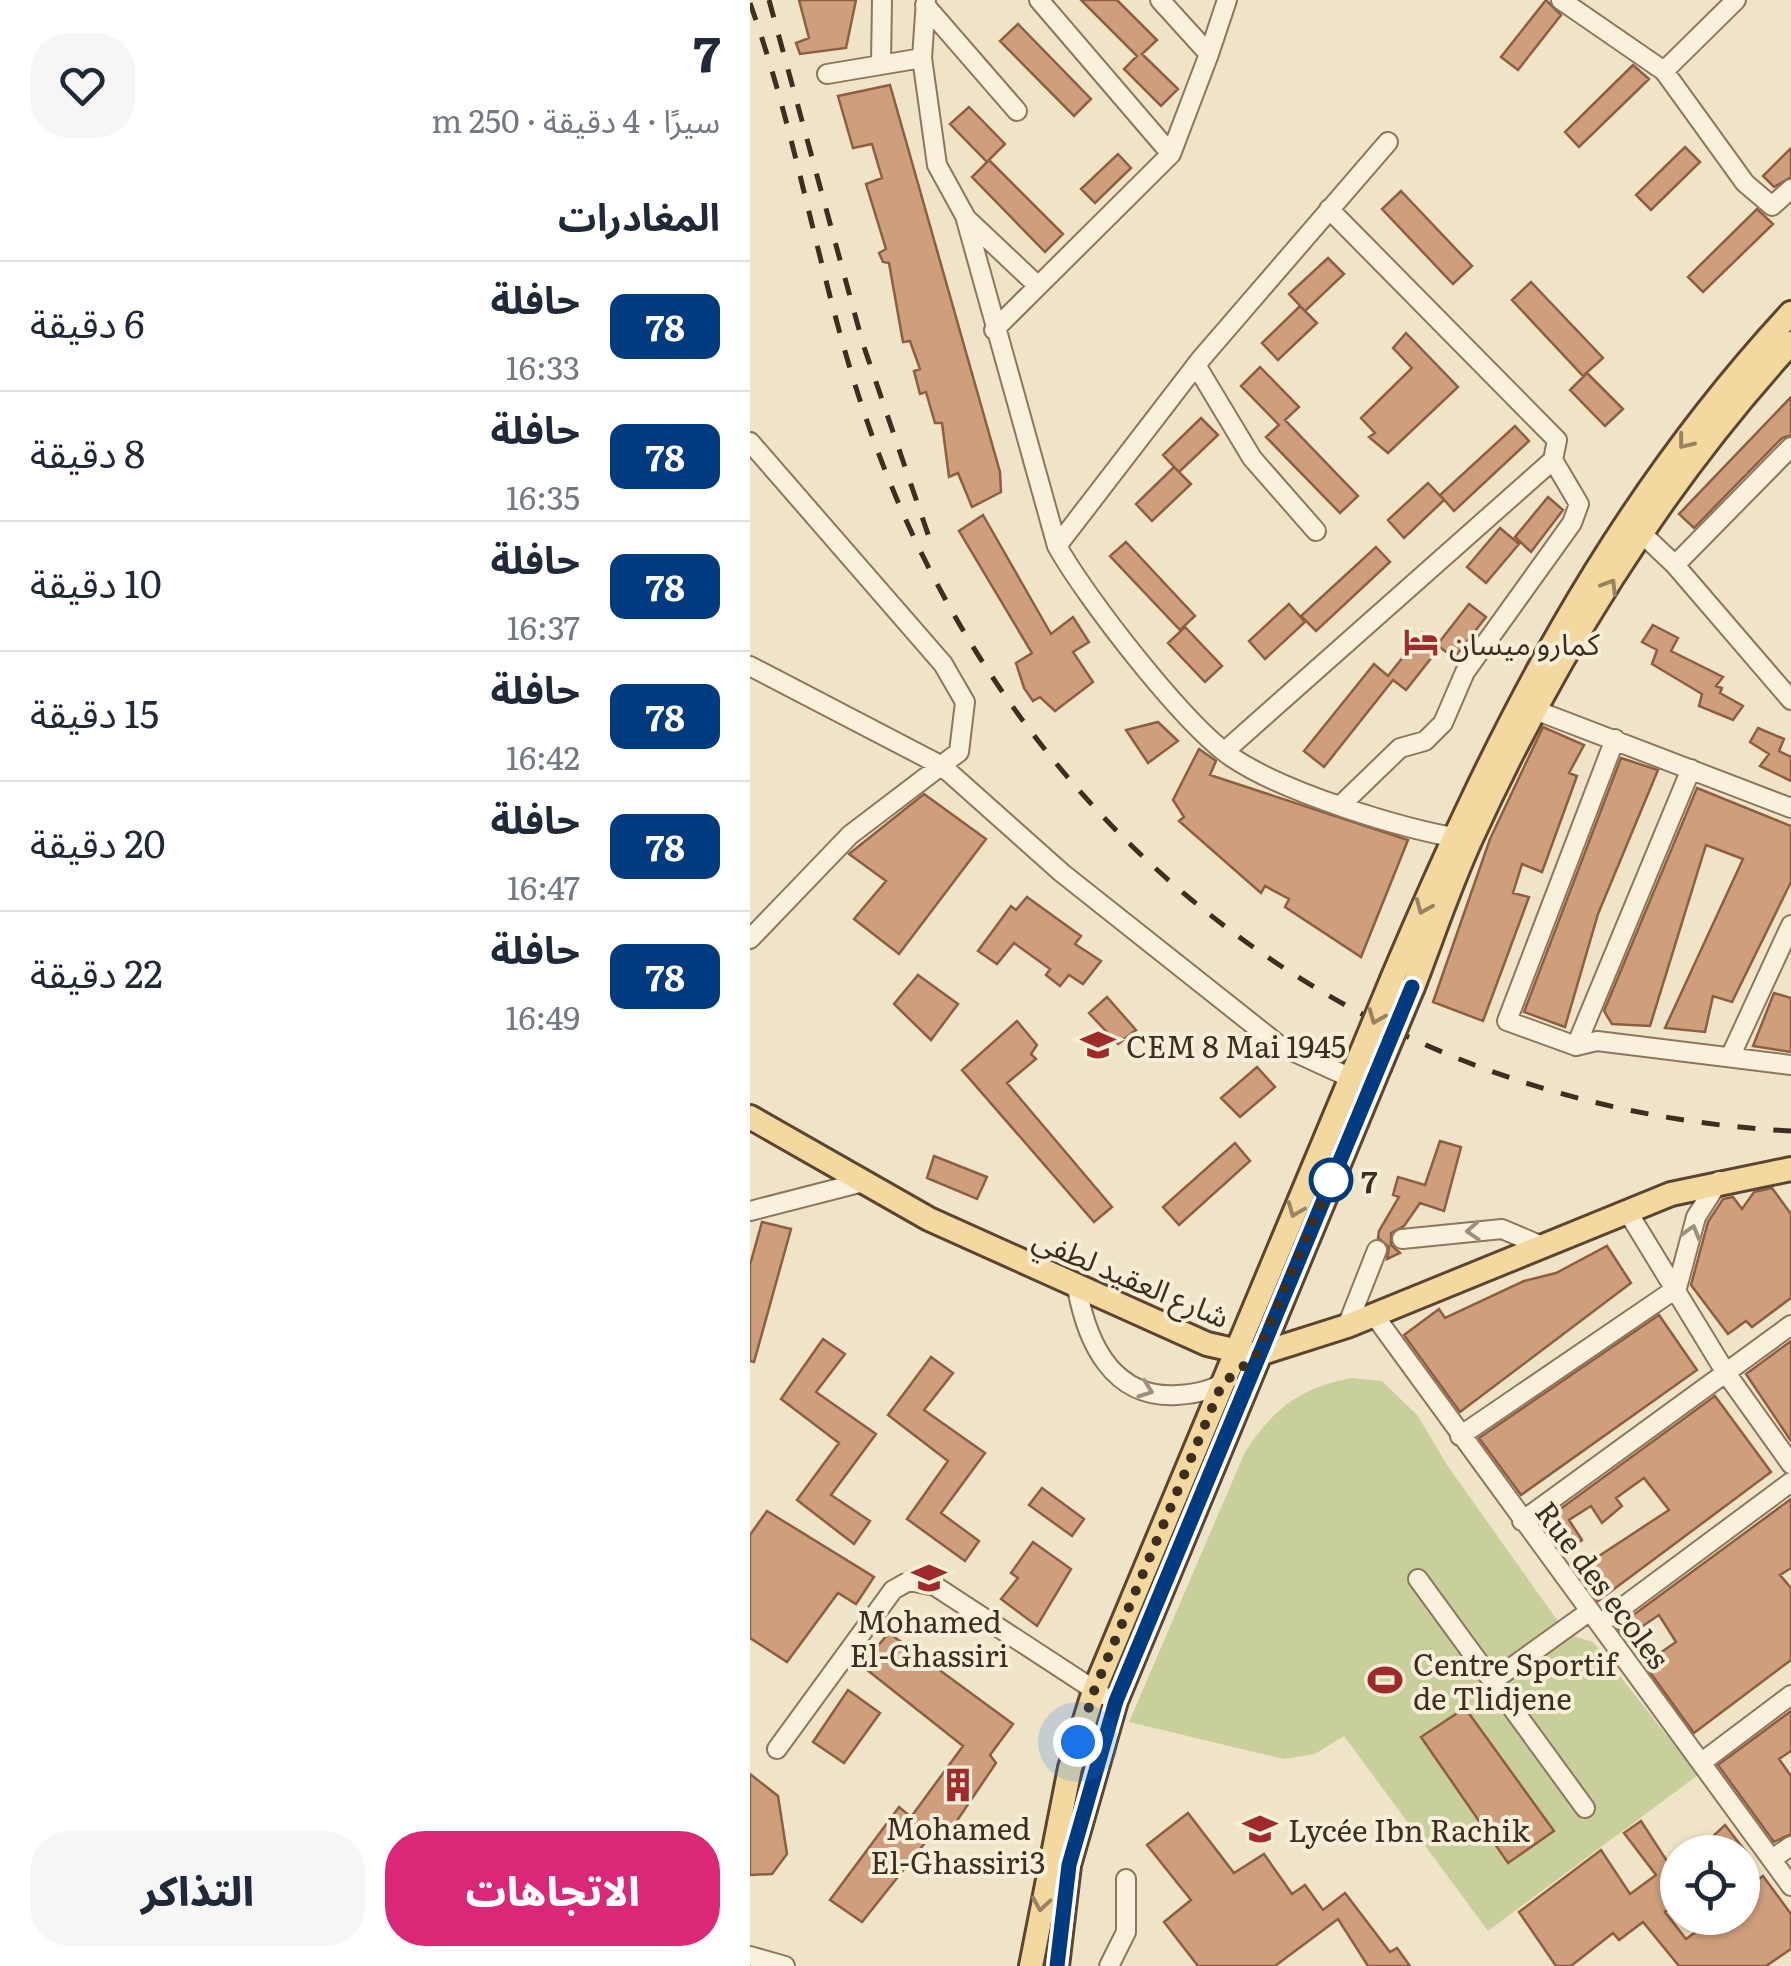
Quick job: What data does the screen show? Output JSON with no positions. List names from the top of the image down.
{
  "streets": {
    "main road": ["شارع العقيد لطفي"],
    "street": ["Rue des ecoles"]
  },
  "crossings": [
    ["شارع العقيد لطفي", "Rue des ecoles"]
  ],
  "places": {
    "hotel": ["كمارو ميسان"],
    "school or university": ["CEM 8 Mai 1945", "Mohamed El-Ghassiri", "Lycée Ibn Rachik"],
    "other": ["7"],
    "sports": ["Centre Sportif de Tlidjene"],
    "building": ["Mohamed El-Ghassiri3"]
  },
  "lines": ["bus line 78"],
  "page": {
    "heading": [
      ["7", "سيرًا · 4 دقيقة · 250 m"],
      "المغادرات"
    ],
    "list": [
      {
        "mark": "78",
        "name": "حافلة",
        "note": "16:33",
        "value": "6 دقيقة"
      },
      {
        "mark": "78",
        "name": "حافلة",
        "note": "16:35",
        "value": "8 دقيقة"
      },
      {
        "mark": "78",
        "name": "حافلة",
        "note": "16:37",
        "value": "10 دقيقة"
      },
      {
        "mark": "78",
        "name": "حافلة",
        "note": "16:42",
        "value": "15 دقيقة"
      },
      {
        "mark": "78",
        "name": "حافلة",
        "note": "16:47",
        "value": "20 دقيقة"
      },
      {
        "mark": "78",
        "name": "حافلة",
        "note": "16:49",
        "value": "22 دقيقة"
      }
    ],
    "buttons": ["الاتجاهات", "التذاكر"]
  }
}
